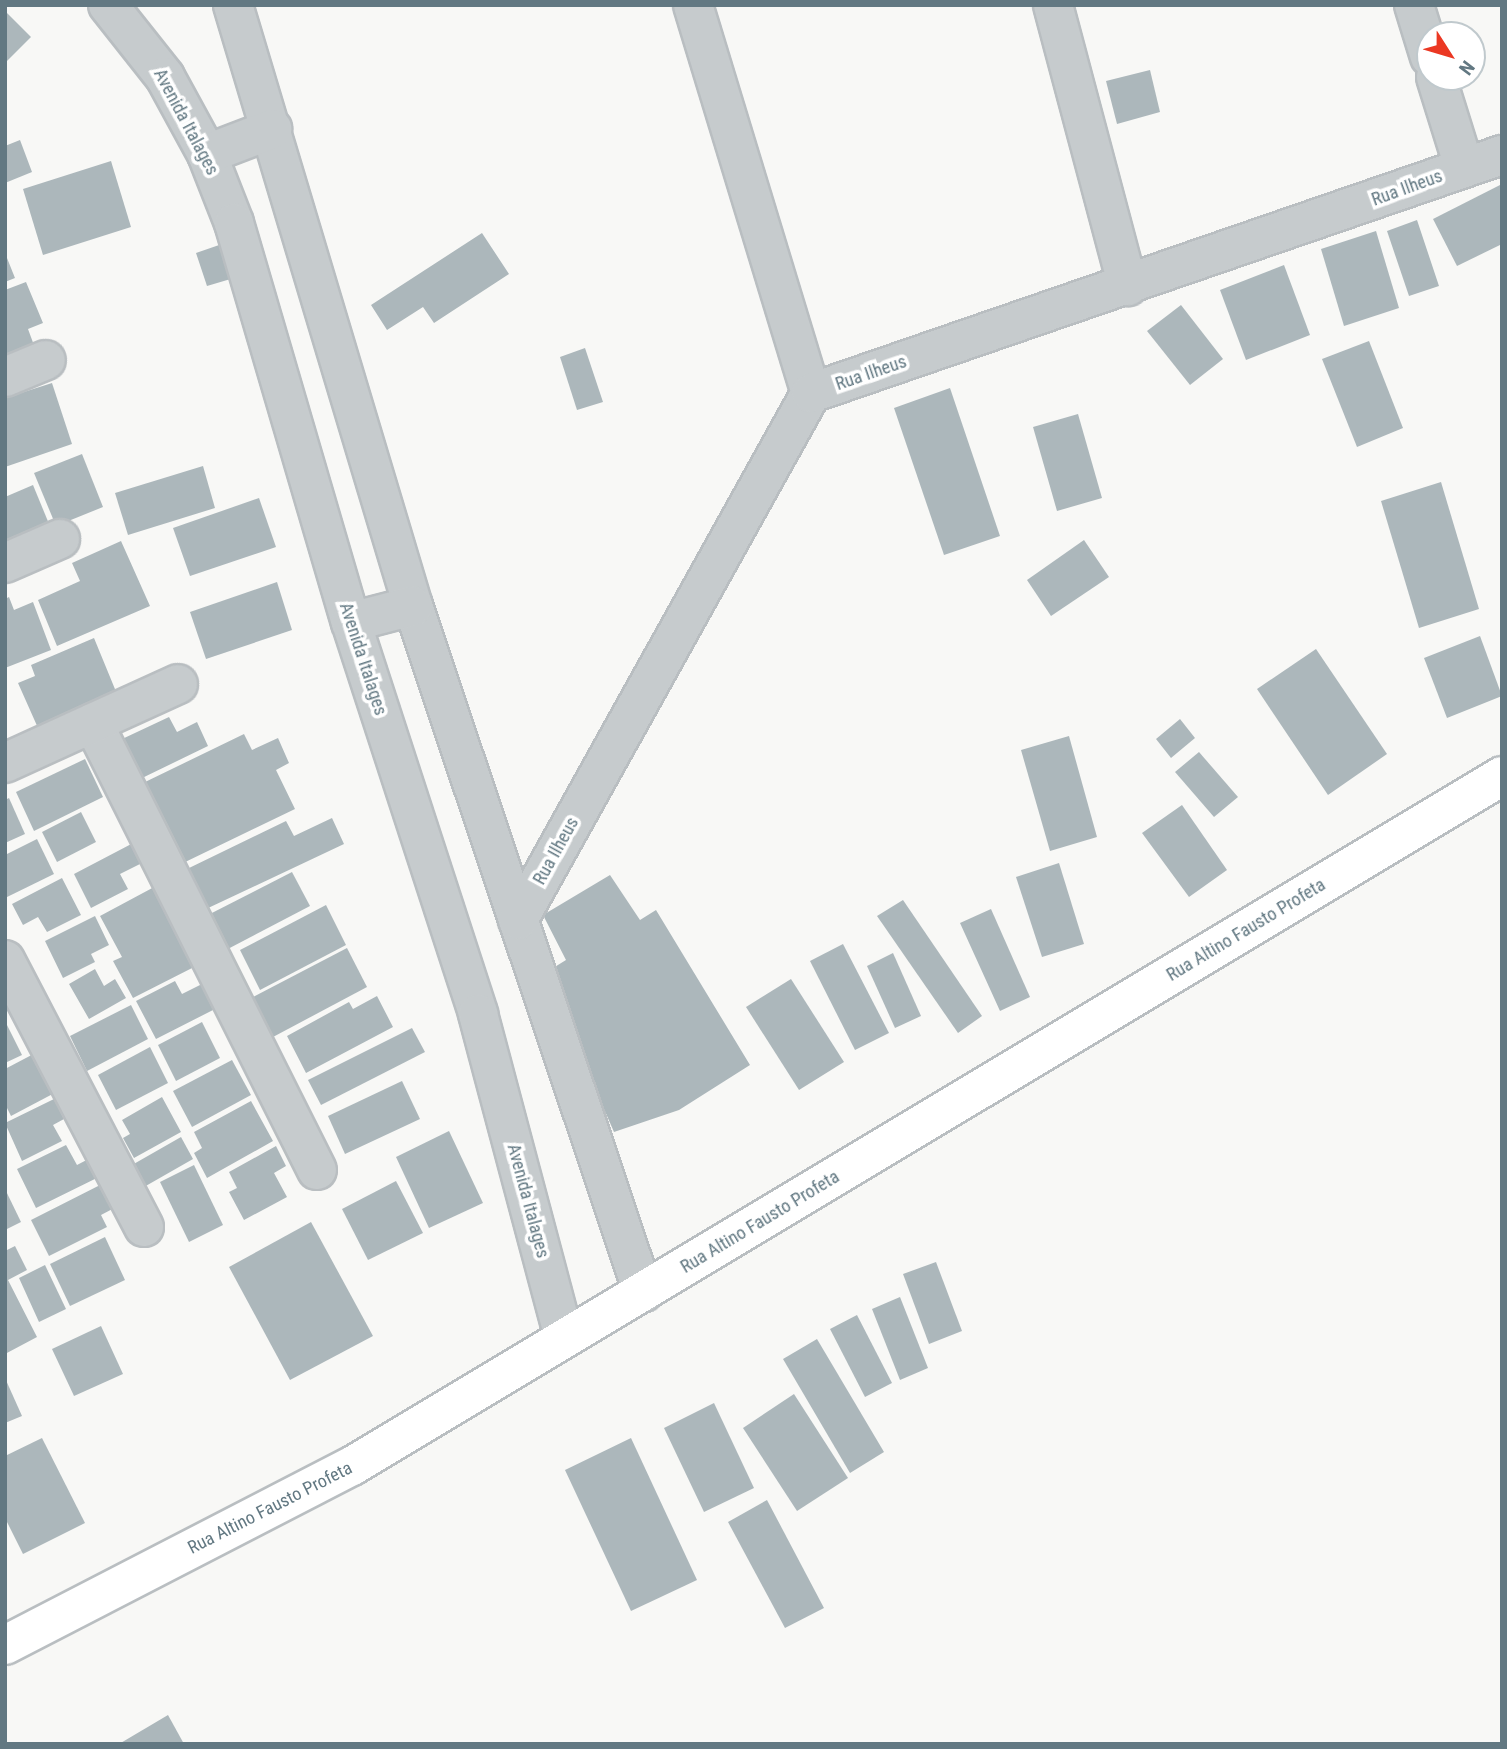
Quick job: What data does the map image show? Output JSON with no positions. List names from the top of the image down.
{
  "streets": {
    "main road": ["Rua Altino Fausto Profeta"],
    "street": ["Avenida Italages", "Rua Ilheus"]
  },
  "crossings": [
    ["Avenida Italages", "Rua Altino Fausto Profeta"]
  ],
  "north": "bottom right"
}
